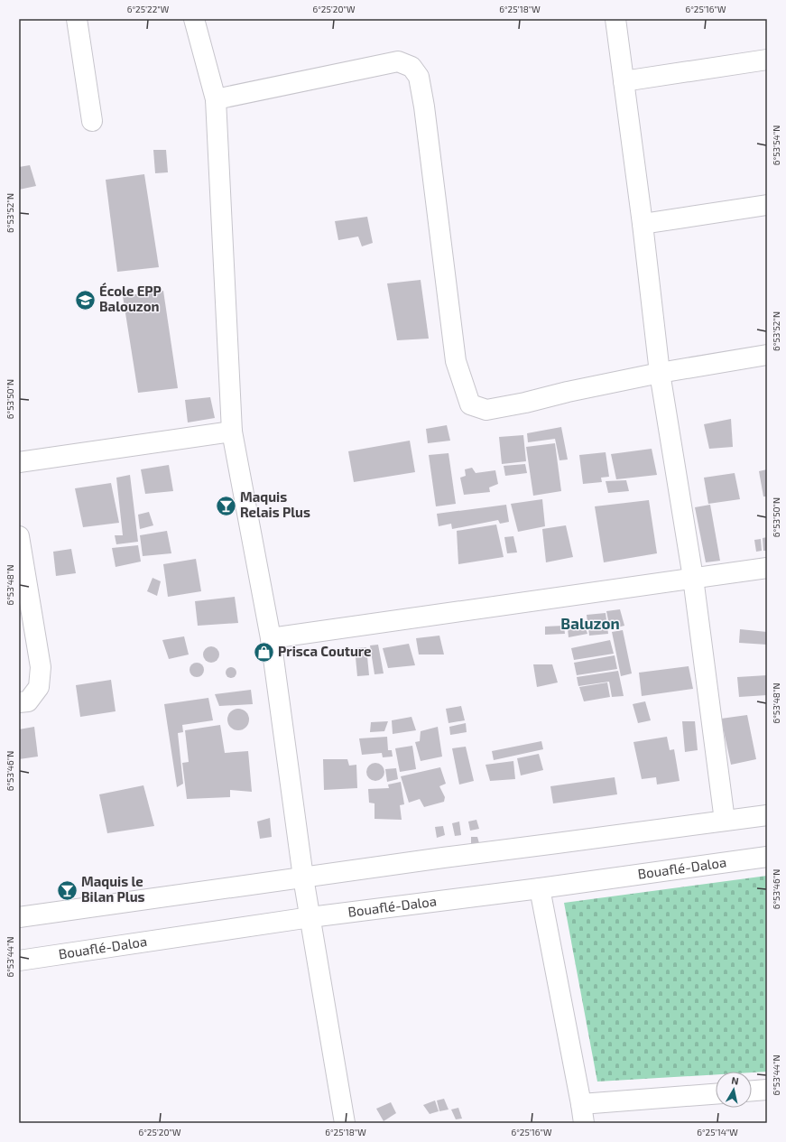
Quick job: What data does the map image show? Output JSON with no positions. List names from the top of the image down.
{
  "streets": {
    "main road": ["Bouaflé-Daloa"]
  },
  "districts": ["Baluzon"],
  "places": {
    "school or university": ["École EPP Balouzon"],
    "bar": ["Maquis Relais Plus", "Maquis le Bilan Plus"],
    "shop": ["Prisca Couture"]
  },
  "north": "top",
  "coordinates": [
    "6°25'22\"W",
    "6°25'20\"W",
    "6°25'18\"W",
    "6°25'16\"W",
    "6°53'54\"N",
    "6°53'52\"N",
    "6°53'50\"N",
    "6°53'48\"N",
    "6°53'46\"N",
    "6°53'44\"N",
    "6°25'14\"W"
  ]
}
